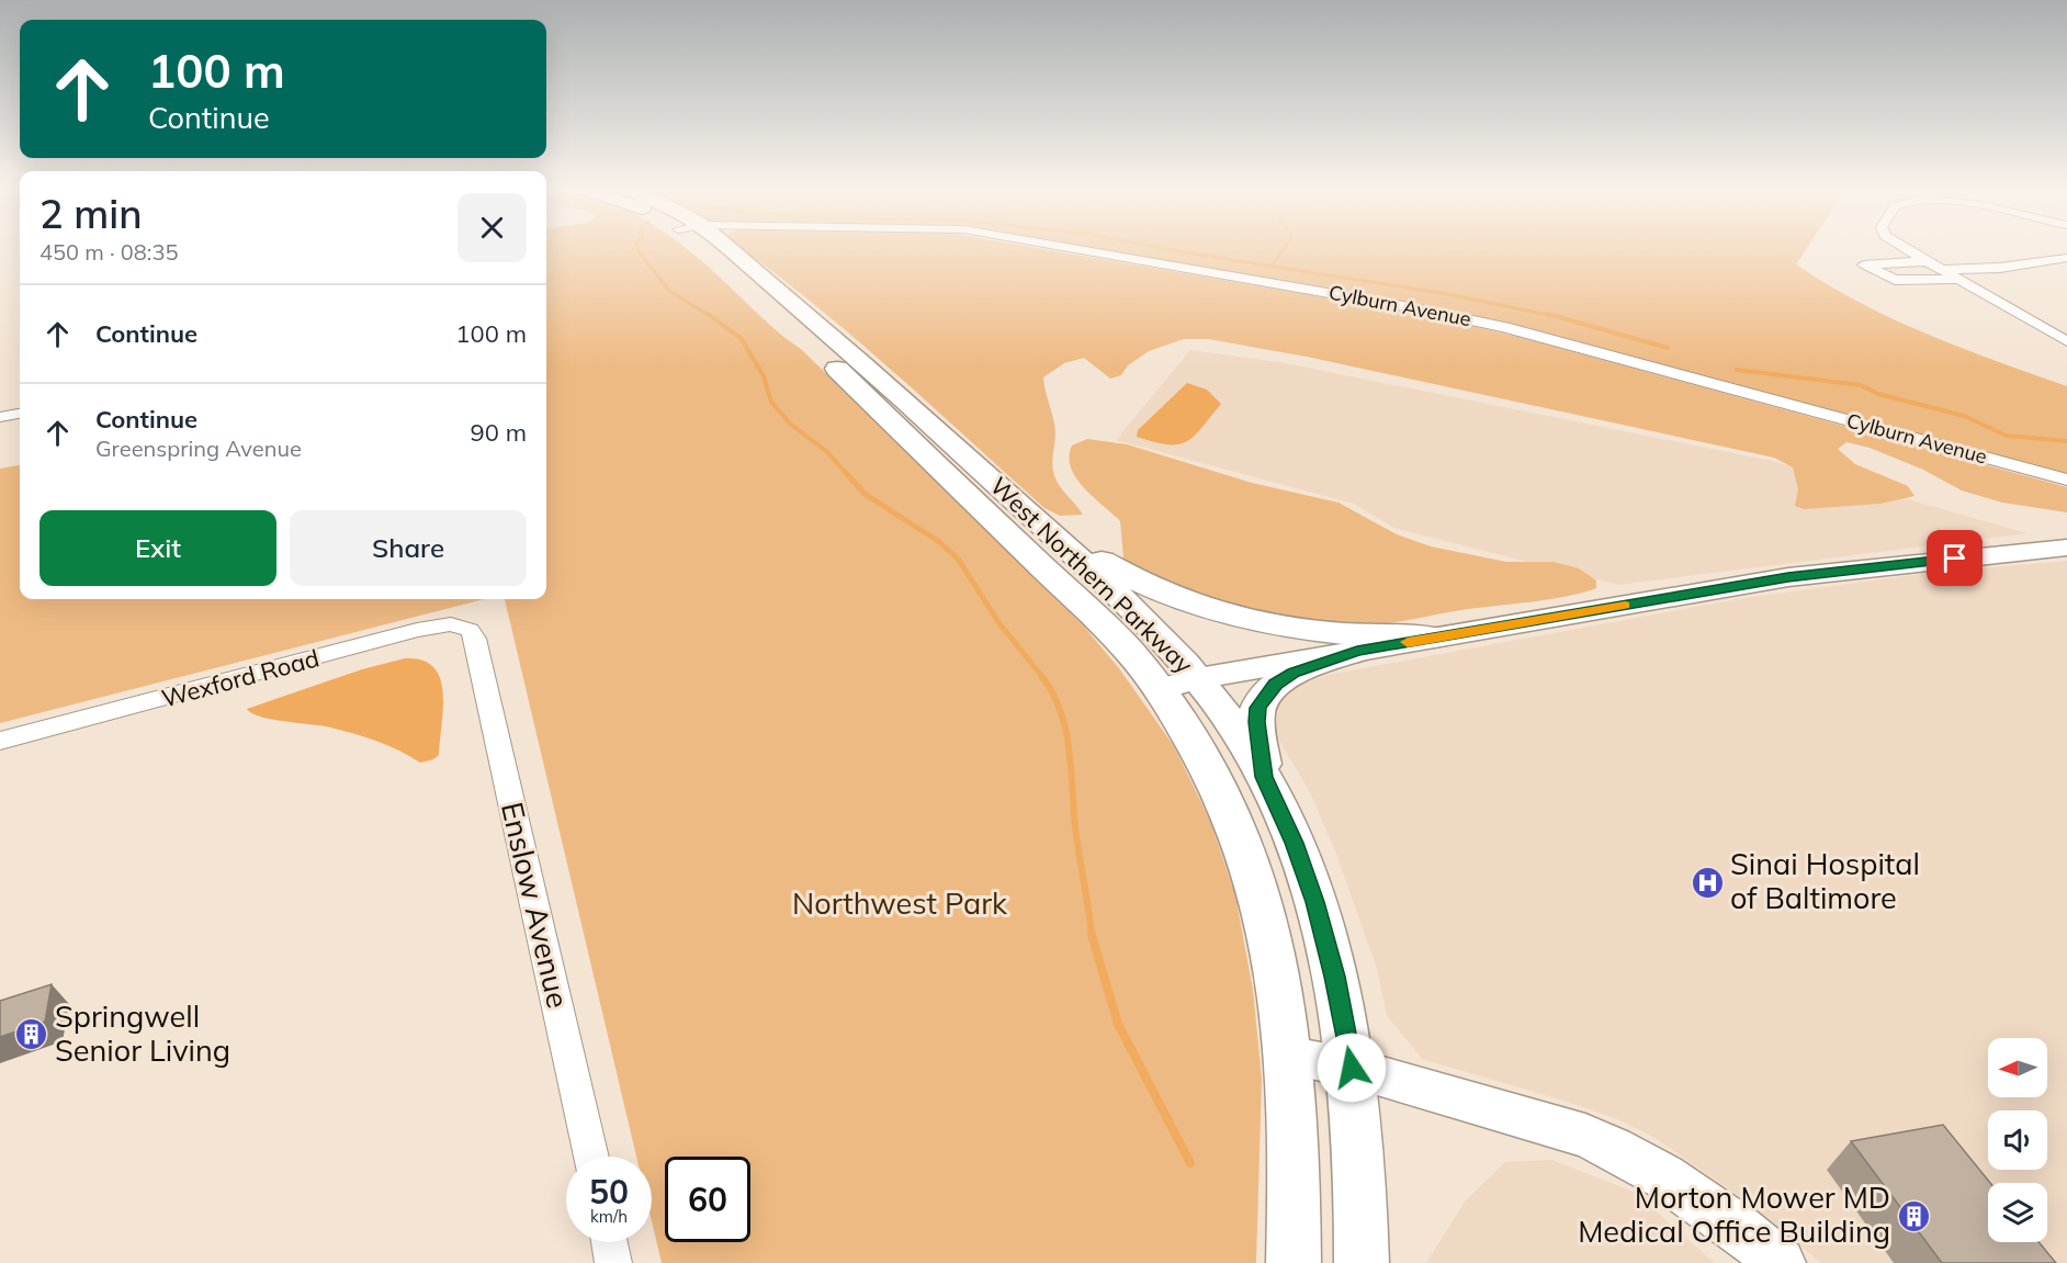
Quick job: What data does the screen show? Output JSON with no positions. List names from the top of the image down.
{
  "streets": {
    "main road": ["West Northern Parkway"],
    "street": ["Cylburn Avenue", "Wexford Road", "Enslow Avenue"]
  },
  "crossings": [
    ["Wexford Road", "Enslow Avenue"]
  ],
  "parks": ["Northwest Park"],
  "places": {
    "hospital": ["Sinai Hospital of Baltimore"],
    "building": ["Springwell Senior Living", "Morton Mower MD Medical Office Building"]
  },
  "north": "left",
  "page": {
    "turn": ["100 m", "Continue"],
    "heading": ["2 min", "450 m · 08:35"],
    "list": [
      {
        "name": "Continue",
        "value": "100 m"
      },
      {
        "name": "Continue",
        "note": "Greenspring Avenue",
        "value": "90 m"
      }
    ],
    "buttons": ["Exit", "Share"],
    "speed": "50 km/h",
    "limit": "60"
  }
}
